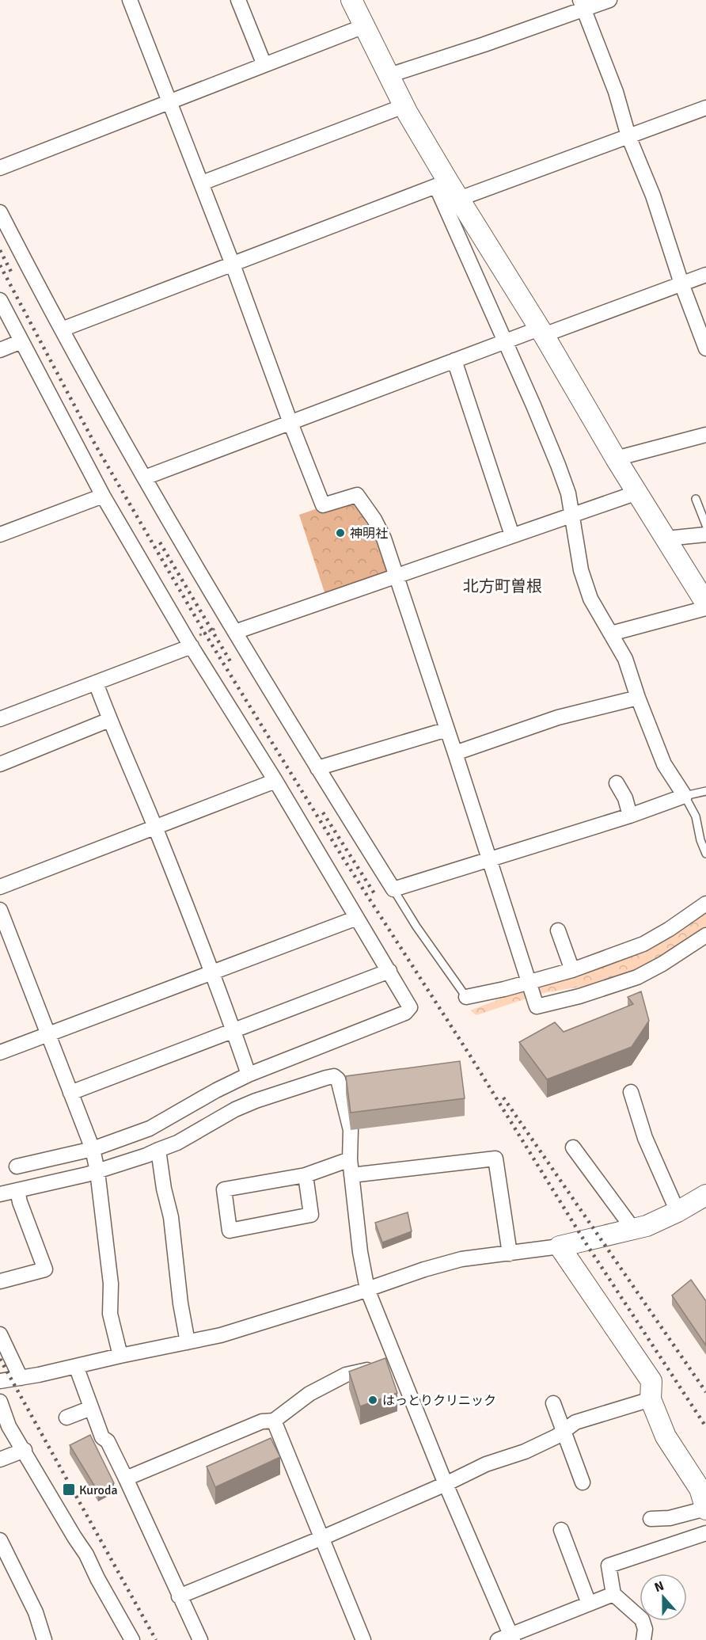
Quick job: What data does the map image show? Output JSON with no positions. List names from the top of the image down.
{
  "districts": ["北方町曽根"],
  "places": {
    "other": ["神明社", "はっとりクリニック"],
    "transit": ["Kuroda"]
  },
  "north": "top"
}
